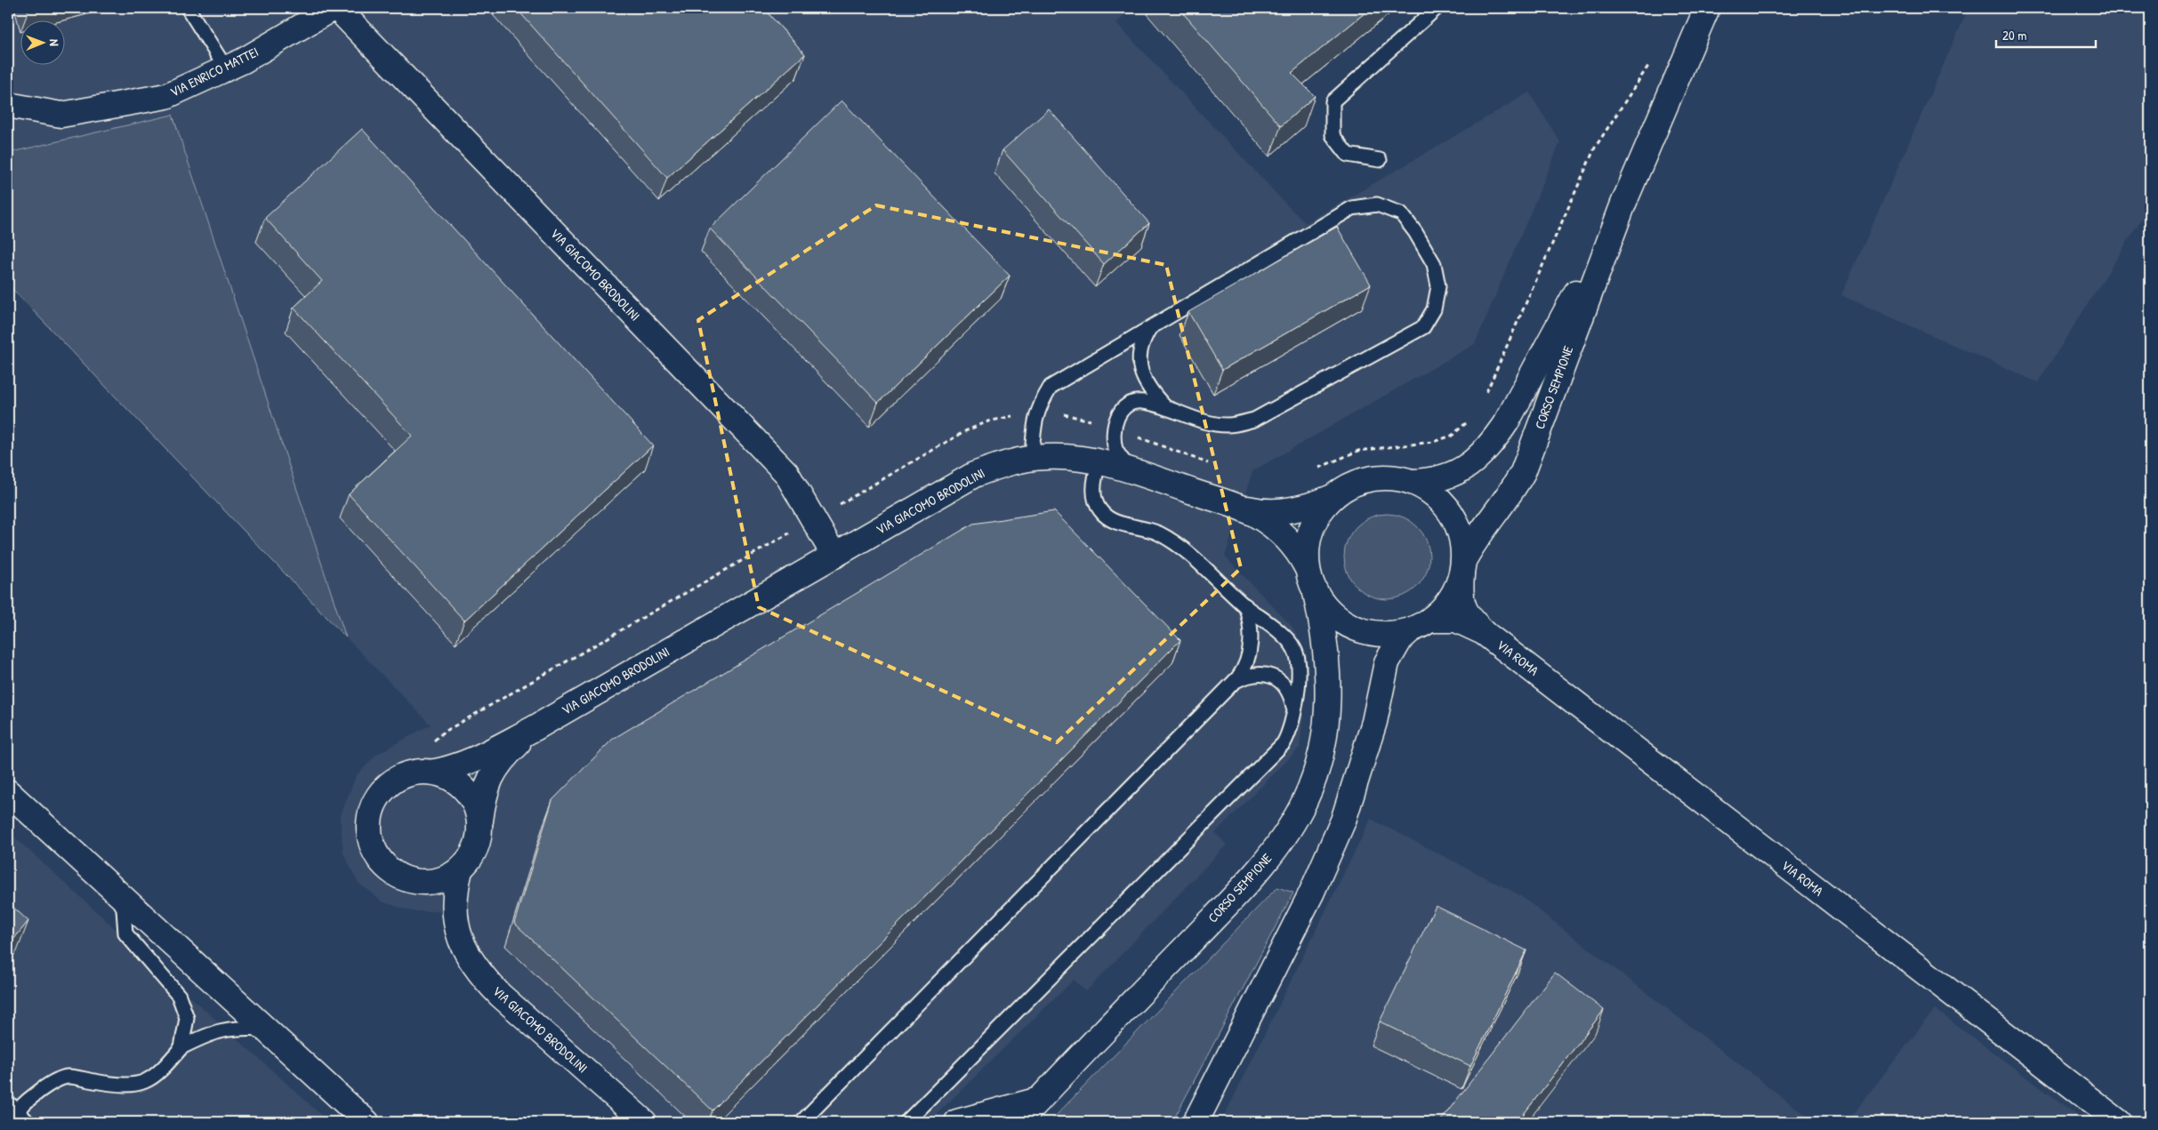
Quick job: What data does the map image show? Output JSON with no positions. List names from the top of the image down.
{
  "streets": {
    "street": [
      "VIA ENRICO MATTEI",
      "VIA GIACOMO BRODOLINI",
      "CORSO SEMPIONE",
      "VIA ROMA"
    ]
  },
  "crossings": [
    ["VIA GIACOMO BRODOLINI", "CORSO SEMPIONE"]
  ],
  "scale_bar": "20 m",
  "north": "right"
}
